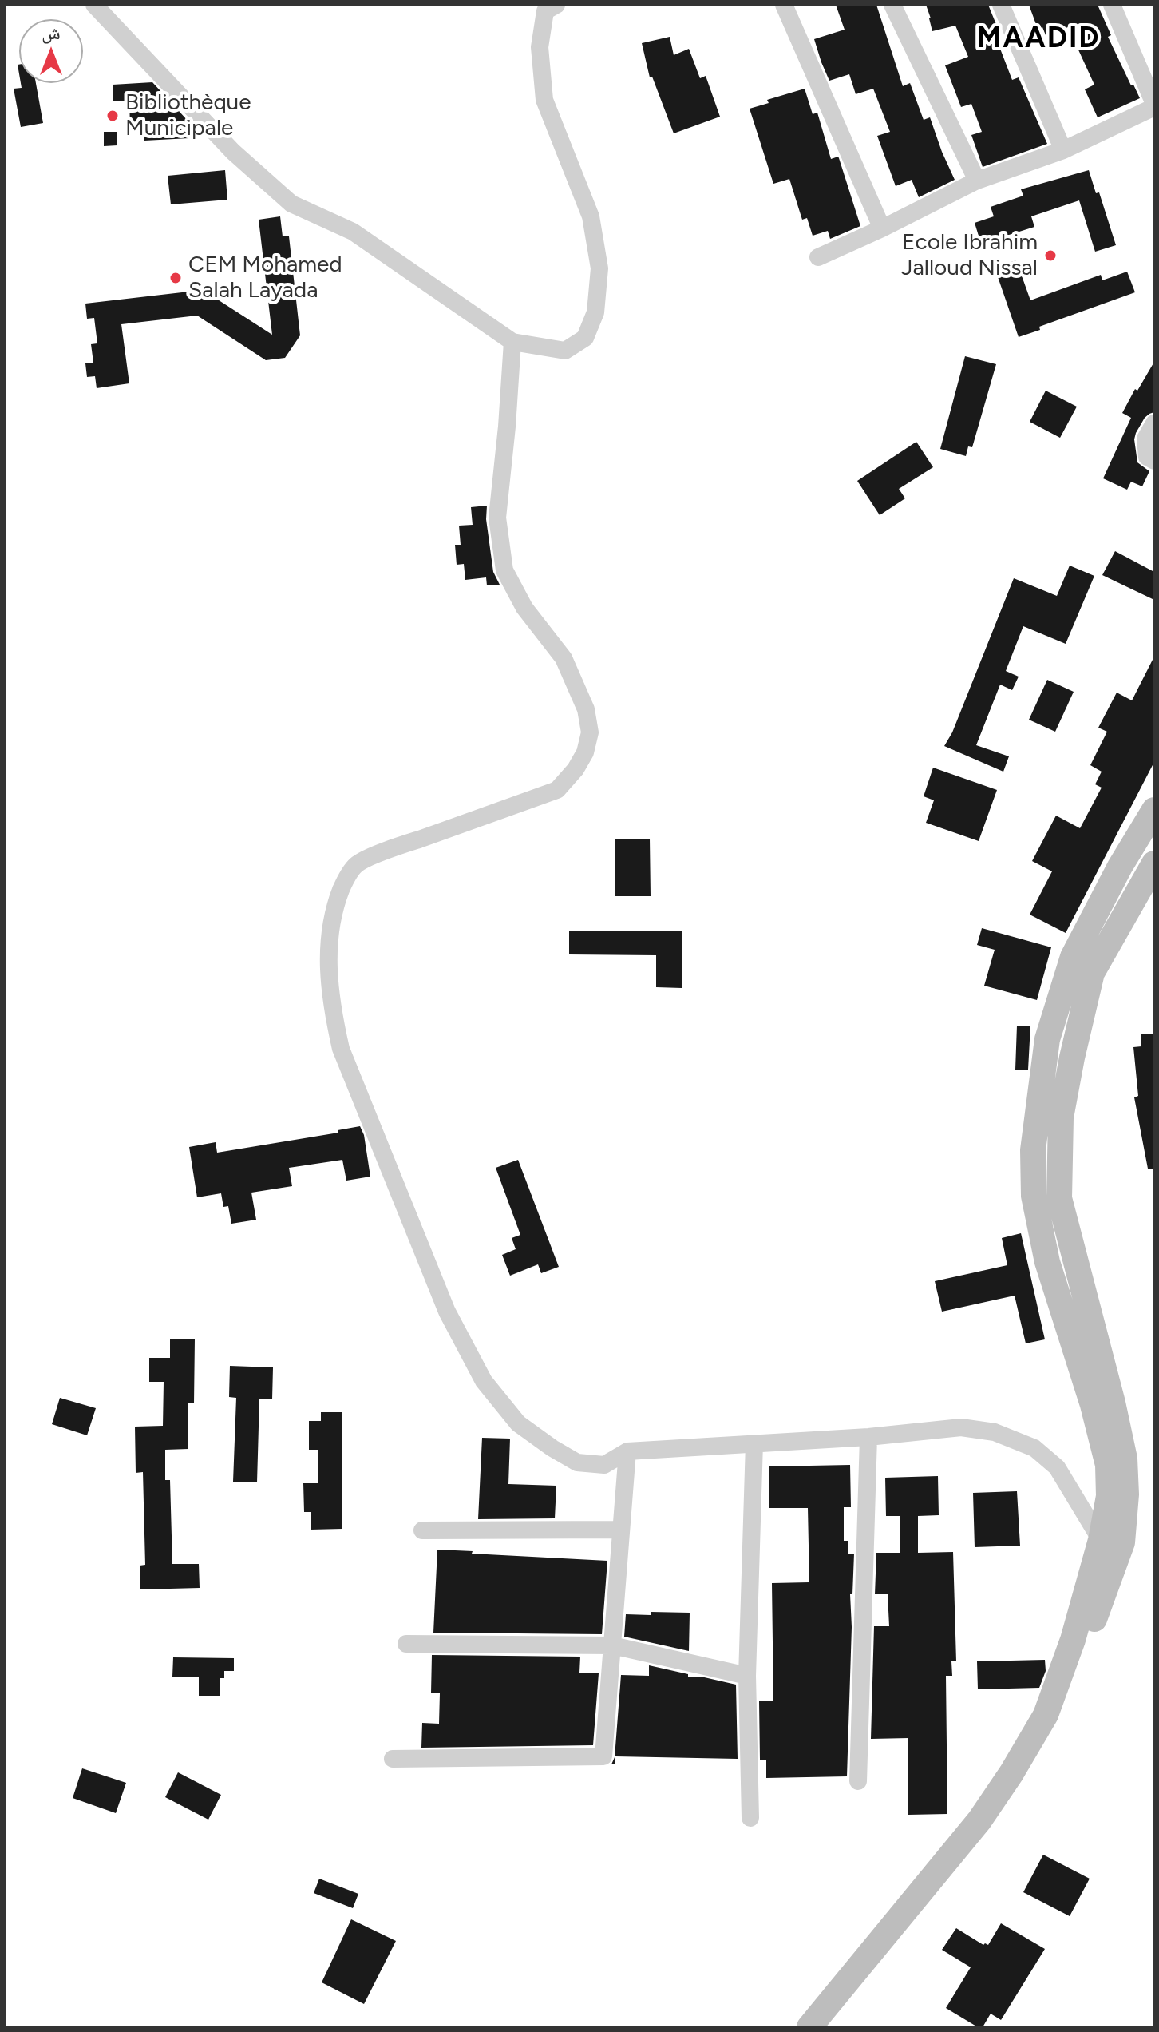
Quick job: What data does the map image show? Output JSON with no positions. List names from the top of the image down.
{
  "districts": ["MAADID"],
  "places": ["Bibliothèque Municipale", "Ecole Ibrahim Jalloud Nissal", "CEM Mohamed Salah Layada"],
  "north": "top"
}
